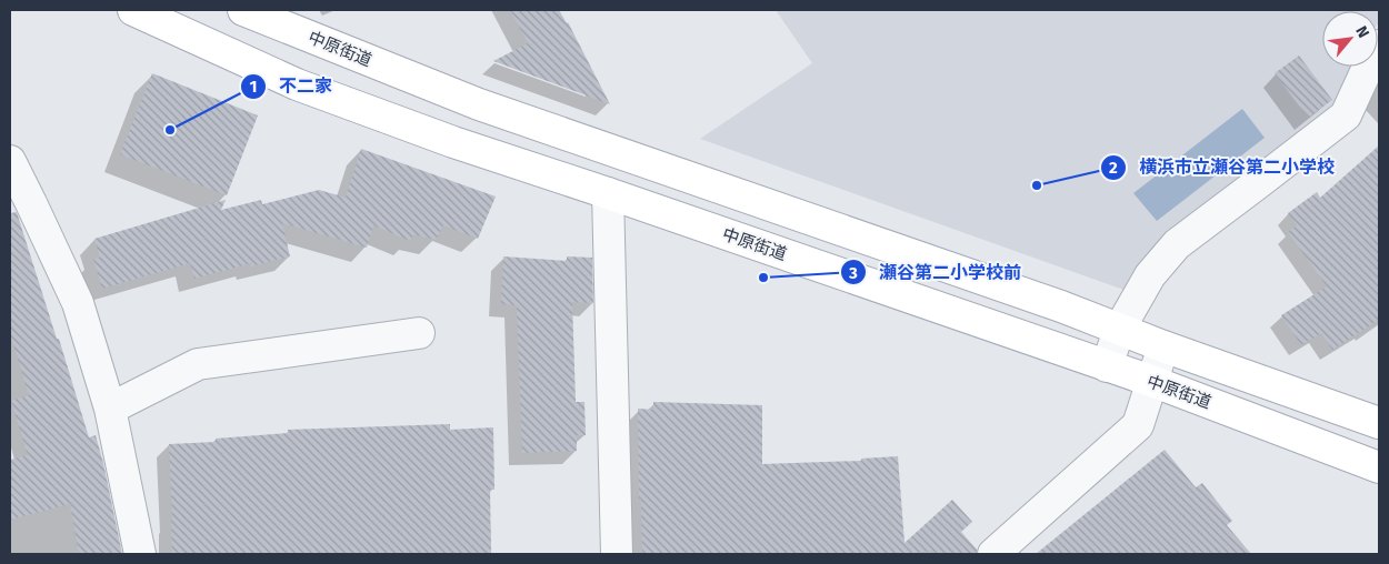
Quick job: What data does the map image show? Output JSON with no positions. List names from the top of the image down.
{
  "streets": {
    "main road": ["中原街道"]
  },
  "places": ["不二家", "横浜市立瀬谷第二小学校", "瀬谷第二小学校前"],
  "north": "top right"
}
